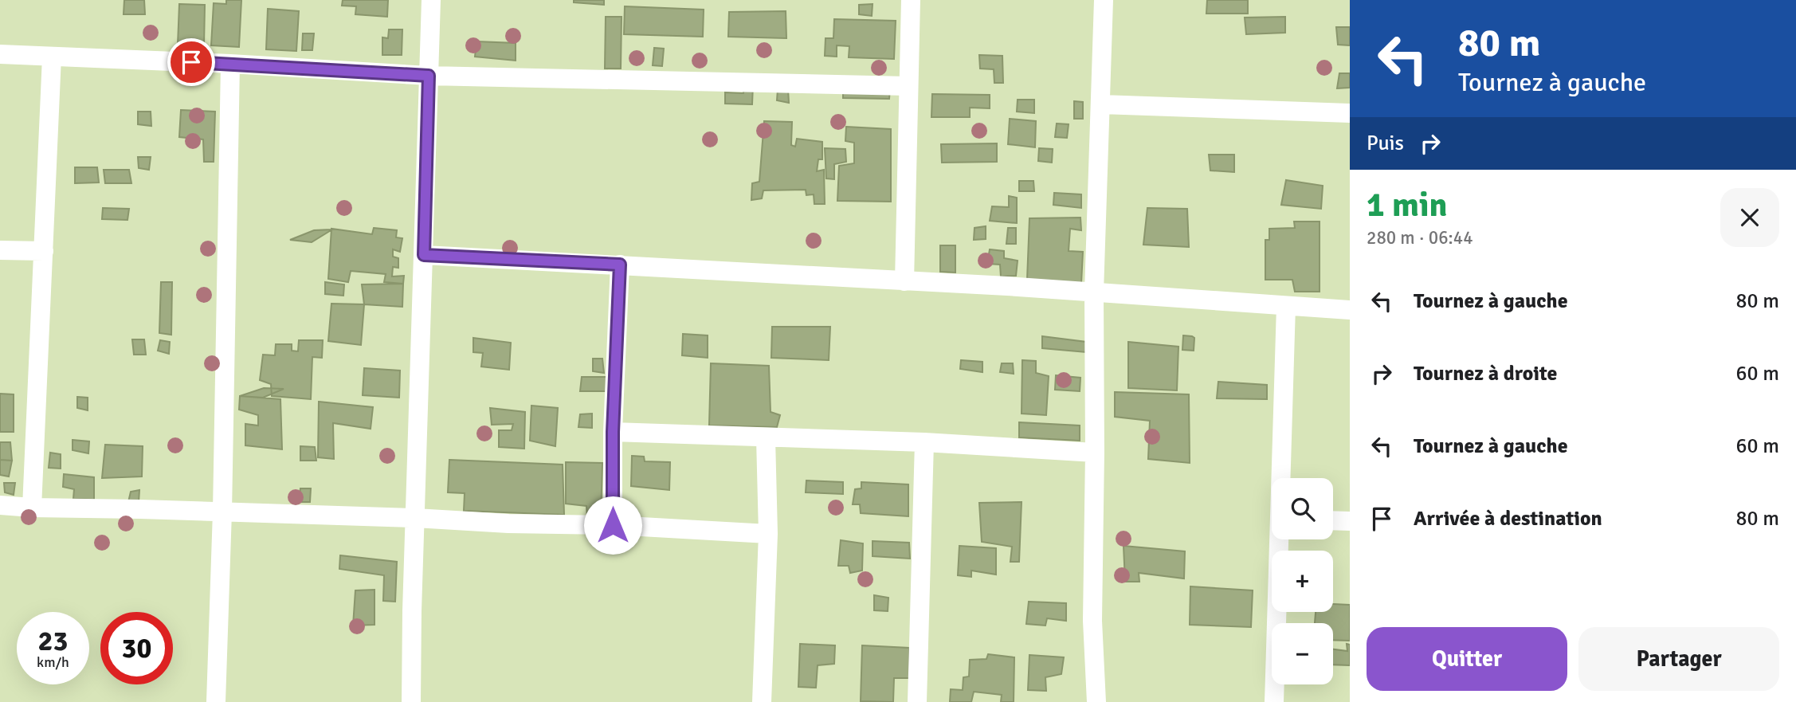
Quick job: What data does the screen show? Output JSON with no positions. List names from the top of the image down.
{
  "page": {
    "turn": ["80 m", "Tournez à gauche"],
    "then": "Puis",
    "heading": ["1 min", "280 m · 06:44"],
    "list": [
      {
        "name": "Tournez à gauche",
        "value": "80 m"
      },
      {
        "name": "Tournez à droite",
        "value": "60 m"
      },
      {
        "name": "Tournez à gauche",
        "value": "60 m"
      },
      {
        "name": "Arrivée à destination",
        "value": "80 m"
      }
    ],
    "map_buttons": ["+", "−"],
    "speed": "23 km/h",
    "limit": "30",
    "buttons": ["Quitter", "Partager"]
  }
}
